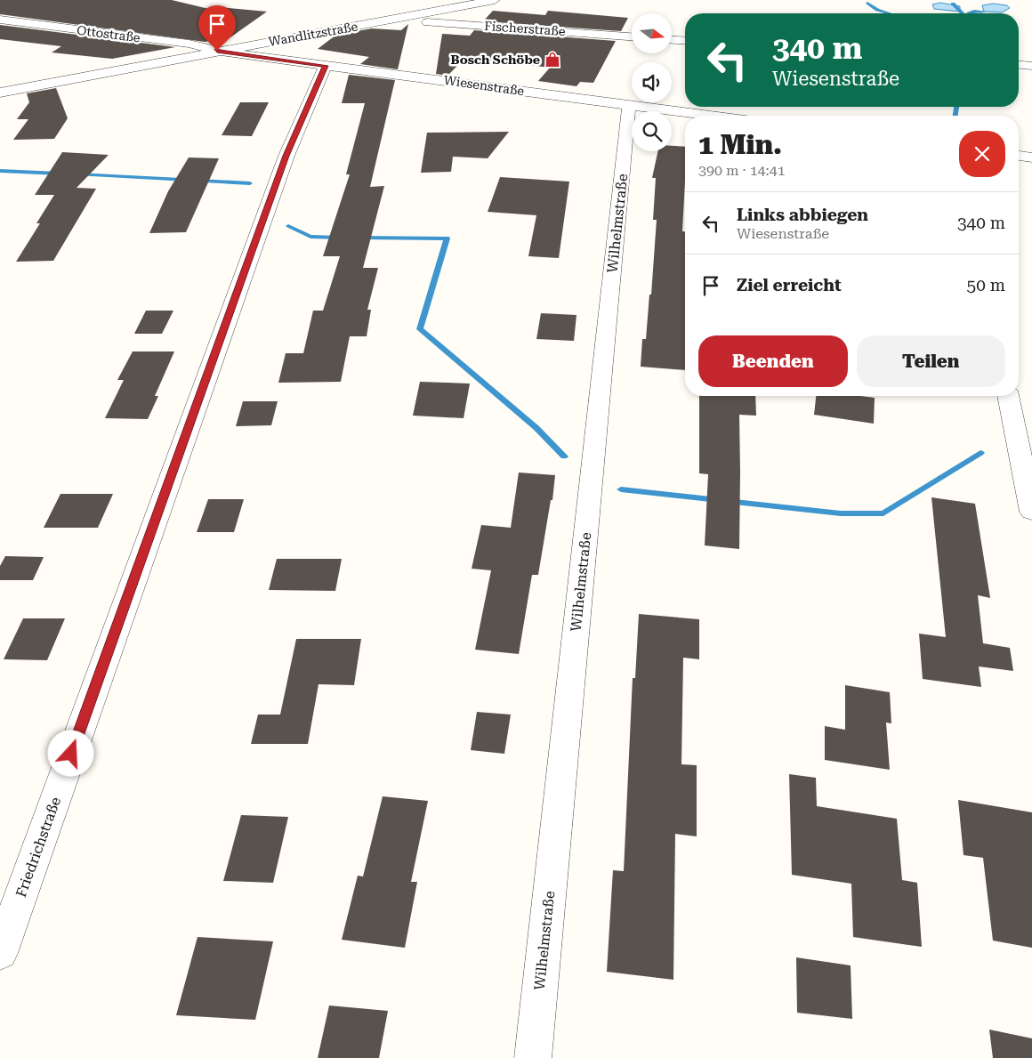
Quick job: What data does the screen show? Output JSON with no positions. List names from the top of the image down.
{
  "streets": {
    "street": [
      "Fischerstraße",
      "Ottostraße",
      "Wandlitzstraße",
      "Wiesenstraße",
      "Wilhelmstraße",
      "Friedrichstraße"
    ]
  },
  "crossings": [
    ["Fischerstraße", "Wandlitzstraße"],
    ["Ottostraße", "Wandlitzstraße"],
    ["Ottostraße", "Wiesenstraße"],
    ["Wandlitzstraße", "Wiesenstraße"],
    ["Wiesenstraße", "Wilhelmstraße"],
    ["Wiesenstraße", "Friedrichstraße"]
  ],
  "places": {
    "shop": ["Bosch Schöbe"]
  },
  "north": "right",
  "page": {
    "turn": ["340 m", "Wiesenstraße"],
    "heading": ["1 Min.", "390 m · 14:41"],
    "list": [
      {
        "name": "Links abbiegen",
        "note": "Wiesenstraße",
        "value": "340 m"
      },
      {
        "name": "Ziel erreicht",
        "value": "50 m"
      }
    ],
    "buttons": ["Beenden", "Teilen"]
  }
}
